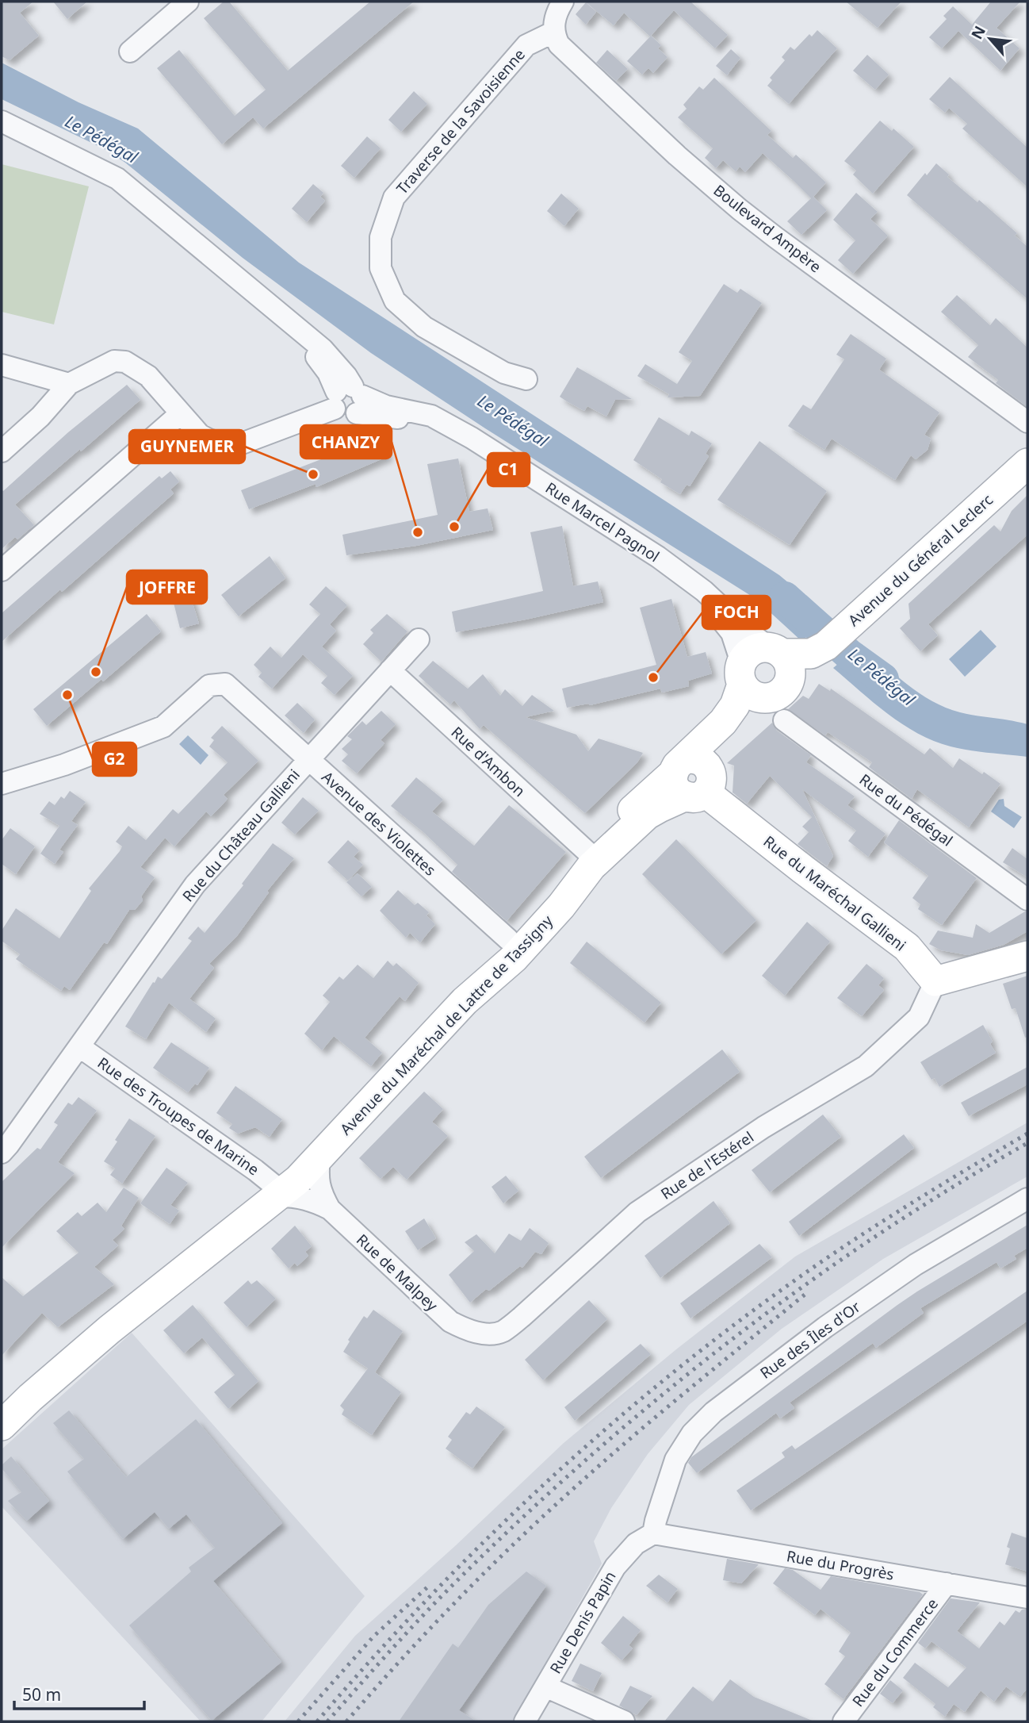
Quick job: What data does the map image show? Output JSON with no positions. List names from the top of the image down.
{
  "streets": {
    "main road": ["Avenue du Général Leclerc", "Rue du Maréchal Gallieni", "Avenue du Maréchal de Lattre de Tassigny"],
    "street": [
      "Traverse de la Savoisienne",
      "Boulevard Ampère",
      "Rue Marcel Pagnol",
      "Rue d'Ambon",
      "Rue du Pédégal",
      "Avenue des Violettes",
      "Rue du Château Gallieni",
      "Rue des Troupes de Marine",
      "Rue de l'Estérel",
      "Rue de Malpey",
      "Rue des Îles d'Or",
      "Rue du Progrès",
      "Rue Denis Papin",
      "Rue du Commerce"
    ]
  },
  "crossings": [
    ["Traverse de la Savoisienne", "Boulevard Ampère"],
    ["Rue Marcel Pagnol", "Avenue du Général Leclerc"],
    ["Rue Marcel Pagnol", "Rue du Pédégal"],
    ["Rue Marcel Pagnol", "Avenue du Maréchal de Lattre de Tassigny"],
    ["Avenue du Général Leclerc", "Rue du Pédégal"],
    ["Avenue du Général Leclerc", "Avenue du Maréchal de Lattre de Tassigny"],
    ["Rue d'Ambon", "Rue du Château Gallieni"],
    ["Rue d'Ambon", "Avenue du Maréchal de Lattre de Tassigny"],
    ["Rue du Pédégal", "Avenue du Maréchal de Lattre de Tassigny"],
    ["Avenue des Violettes", "Rue du Château Gallieni"],
    ["Avenue des Violettes", "Avenue du Maréchal de Lattre de Tassigny"],
    ["Rue du Château Gallieni", "Rue des Troupes de Marine"],
    ["Rue du Maréchal Gallieni", "Avenue du Maréchal de Lattre de Tassigny"],
    ["Rue du Maréchal Gallieni", "Rue de l'Estérel"],
    ["Avenue du Maréchal de Lattre de Tassigny", "Rue des Troupes de Marine"],
    ["Avenue du Maréchal de Lattre de Tassigny", "Rue de Malpey"],
    ["Rue des Troupes de Marine", "Rue de Malpey"],
    ["Rue de l'Estérel", "Rue de Malpey"],
    ["Rue des Îles d'Or", "Rue du Progrès"],
    ["Rue des Îles d'Or", "Rue Denis Papin"],
    ["Rue du Progrès", "Rue Denis Papin"],
    ["Rue du Progrès", "Rue du Commerce"]
  ],
  "water": ["Le Pédégal"],
  "places": [
    "GUYNEMER",
    "C1",
    "CHANZY",
    "JOFFRE",
    "FOCH",
    "G2"
  ],
  "scale_bar": "50 m",
  "north": "top left"
}
